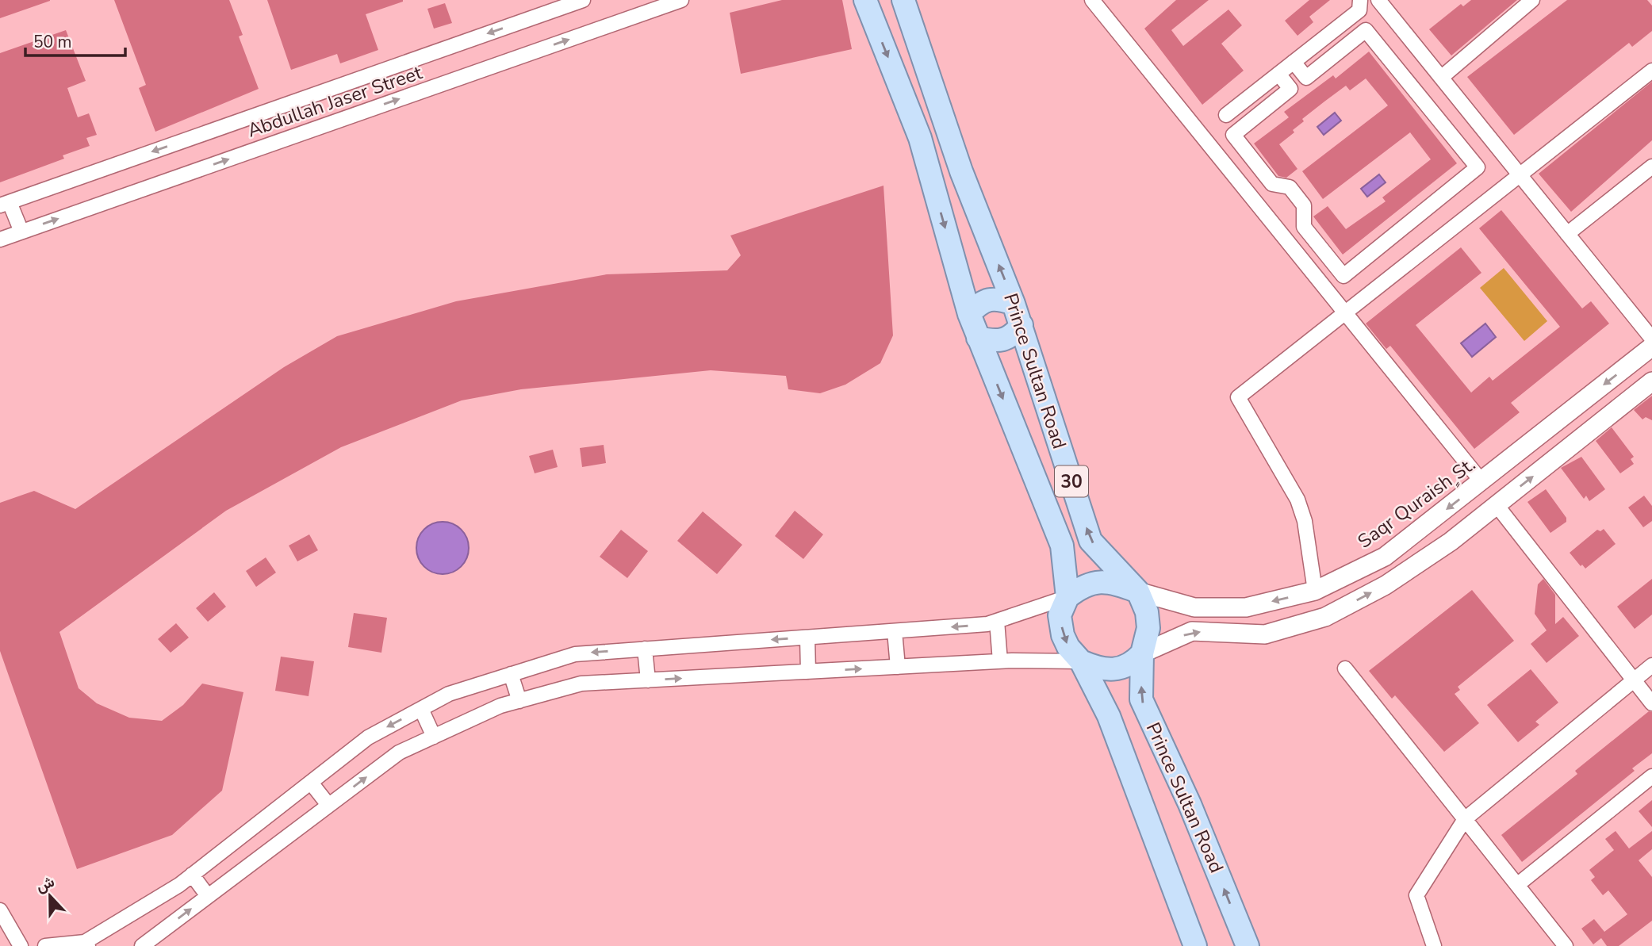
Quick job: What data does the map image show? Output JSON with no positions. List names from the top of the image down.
{
  "streets": {
    "main road": ["Prince Sultan Road", "30"],
    "street": ["Abdullah Jaser Street", "Saqr Quraish ٍSt."]
  },
  "crossings": [
    ["Prince Sultan Road", "Saqr Quraish ٍSt."]
  ],
  "scale_bar": "50 m",
  "north": "top"
}
